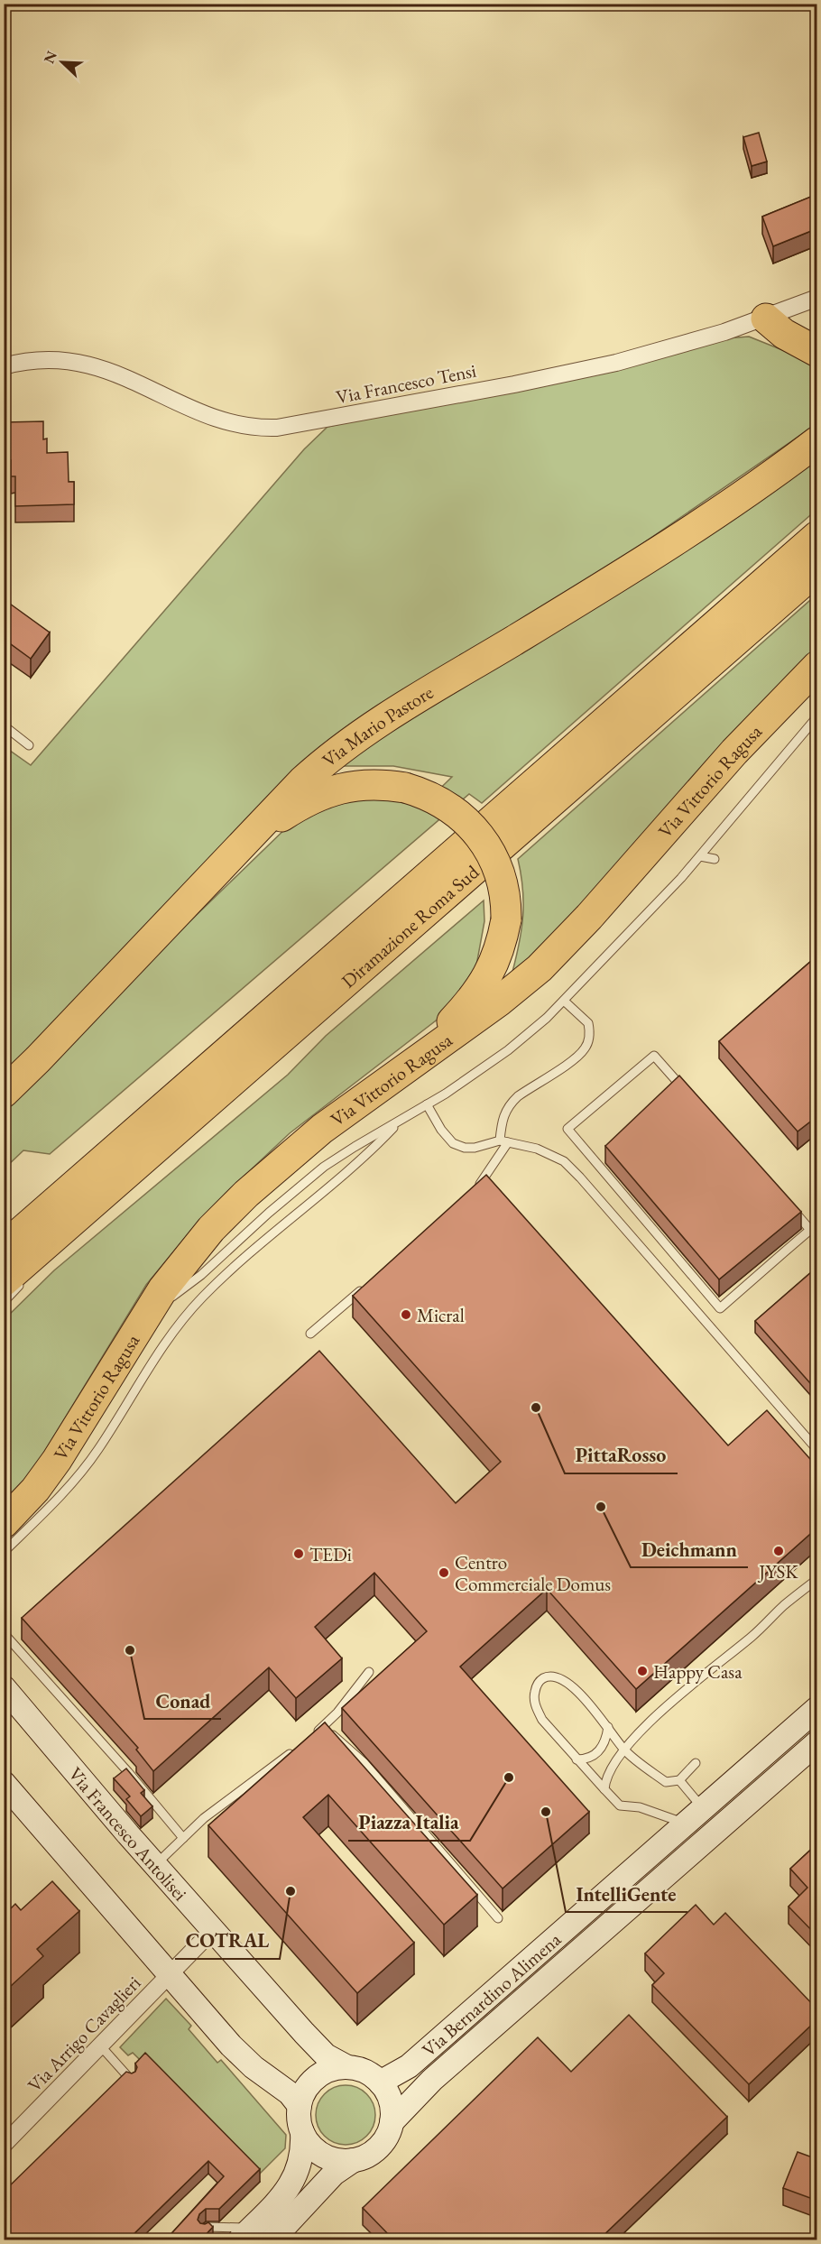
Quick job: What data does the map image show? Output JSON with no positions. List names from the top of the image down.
{
  "streets": {
    "highway": ["Via Mario Pastore", "Via Vittorio Ragusa", "Diramazione Roma Sud"],
    "street": [
      "Via Francesco Tensi",
      "Via Francesco Antolisei",
      "Via Bernardino Alimena",
      "Via Arrigo Cavaglieri"
    ]
  },
  "crossings": [
    ["Via Francesco Antolisei", "Via Bernardino Alimena"],
    ["Via Francesco Antolisei", "Via Arrigo Cavaglieri"]
  ],
  "places": [
    "Micral",
    "PittaRosso",
    "Deichmann",
    "JYSK",
    "TEDi",
    "Centro Commerciale Domus",
    "Conad",
    "Happy Casa",
    "Piazza Italia",
    "IntelliGente",
    "COTRAL"
  ],
  "north": "top left"
}
